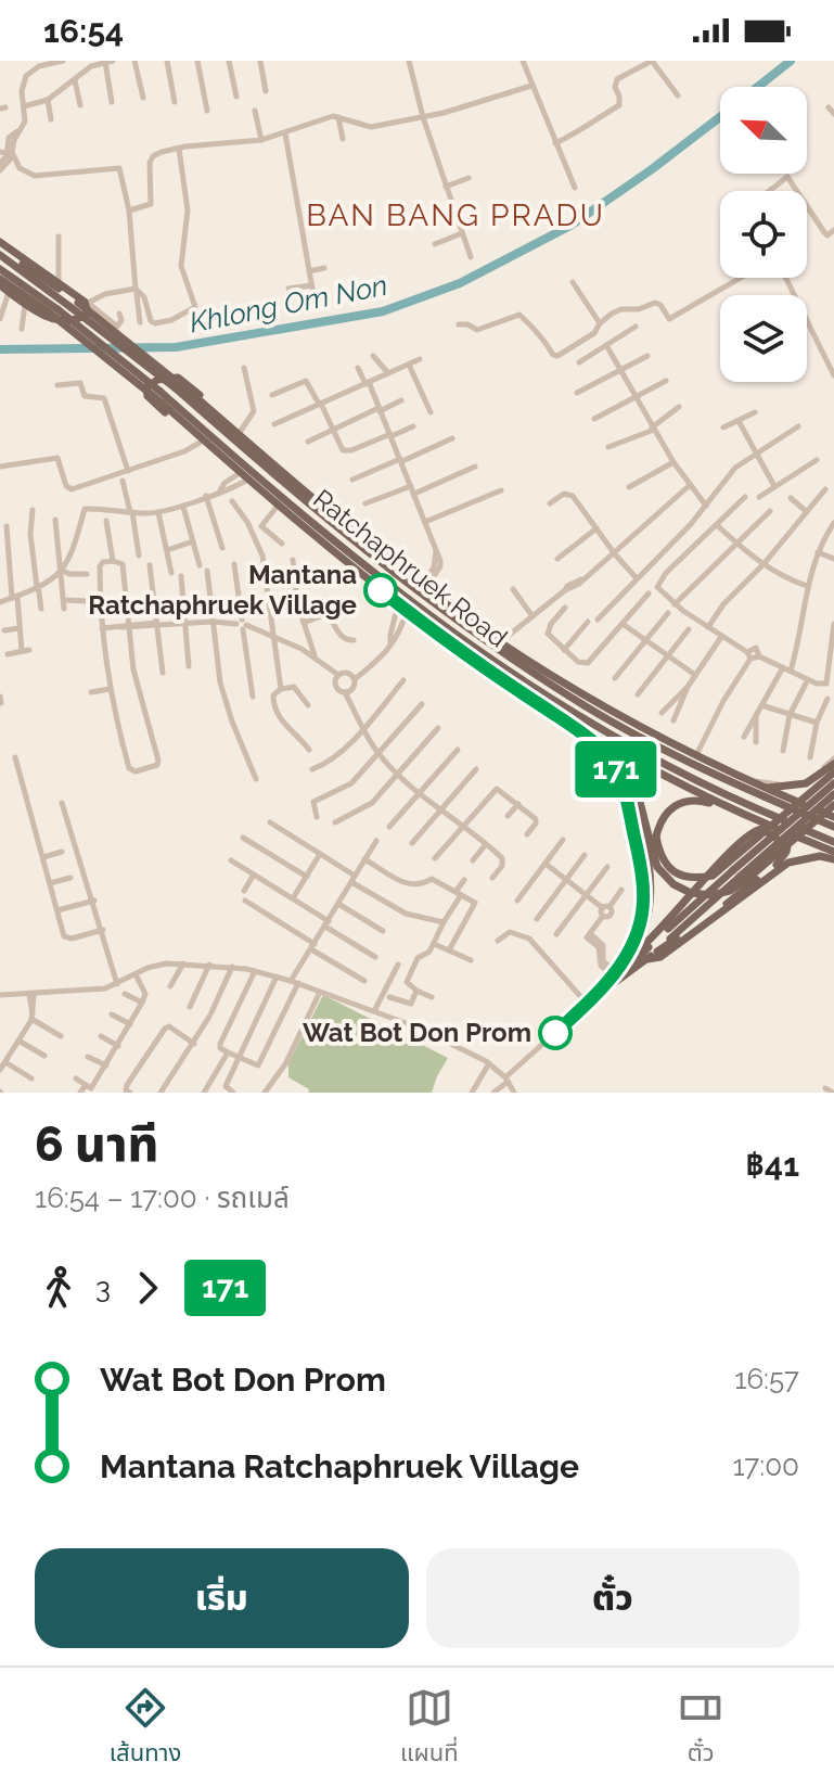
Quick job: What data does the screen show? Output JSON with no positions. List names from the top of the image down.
{
  "streets": {
    "main road": ["Ratchaphruek Road"]
  },
  "districts": ["BAN BANG PRADU"],
  "water": ["Khlong Om Non"],
  "places": ["Mantana Ratchaphruek Village", "Wat Bot Don Prom"],
  "lines": ["bus line 171"],
  "north": "top left",
  "page": {
    "status": "16:54",
    "on_map": "171",
    "heading": ["6 นาที", "16:54 – 17:00 · รถเมล์", "฿41"],
    "legs": ["3", "171"],
    "list": [
      {
        "name": "Wat Bot Don Prom",
        "value": "16:57"
      },
      {
        "name": "Mantana Ratchaphruek Village",
        "value": "17:00"
      }
    ],
    "buttons": ["เริ่ม", "ตั๋ว"],
    "tabs": ["เส้นทาง", "แผนที่", "ตั๋ว"]
  }
}
